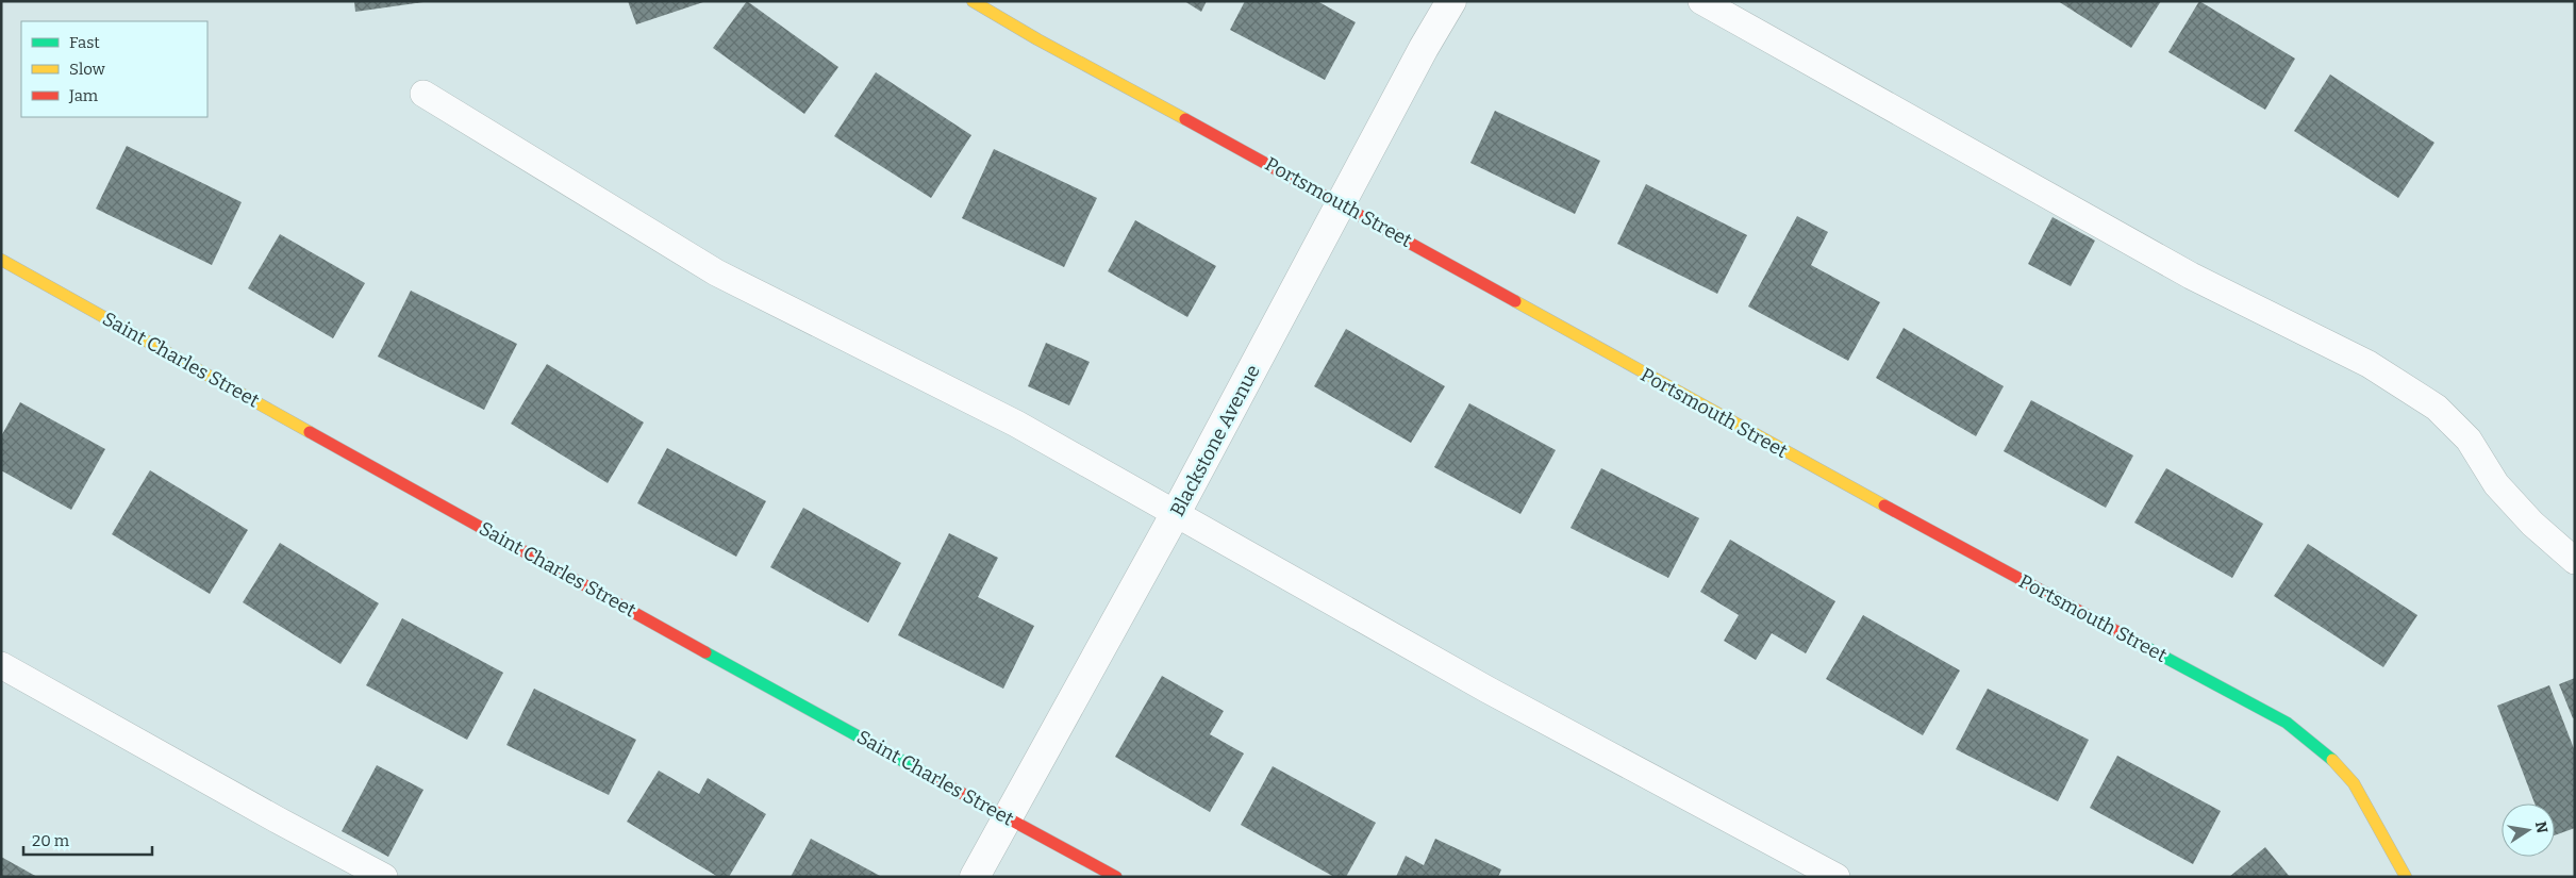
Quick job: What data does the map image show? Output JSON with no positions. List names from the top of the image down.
{
  "streets": {
    "street": ["Portsmouth Street", "Saint Charles Street", "Blackstone Avenue"]
  },
  "crossings": [
    ["Portsmouth Street", "Blackstone Avenue"],
    ["Saint Charles Street", "Blackstone Avenue"]
  ],
  "legend": ["Fast", "Slow", "Jam"],
  "scale_bar": "20 m",
  "north": "right"
}
